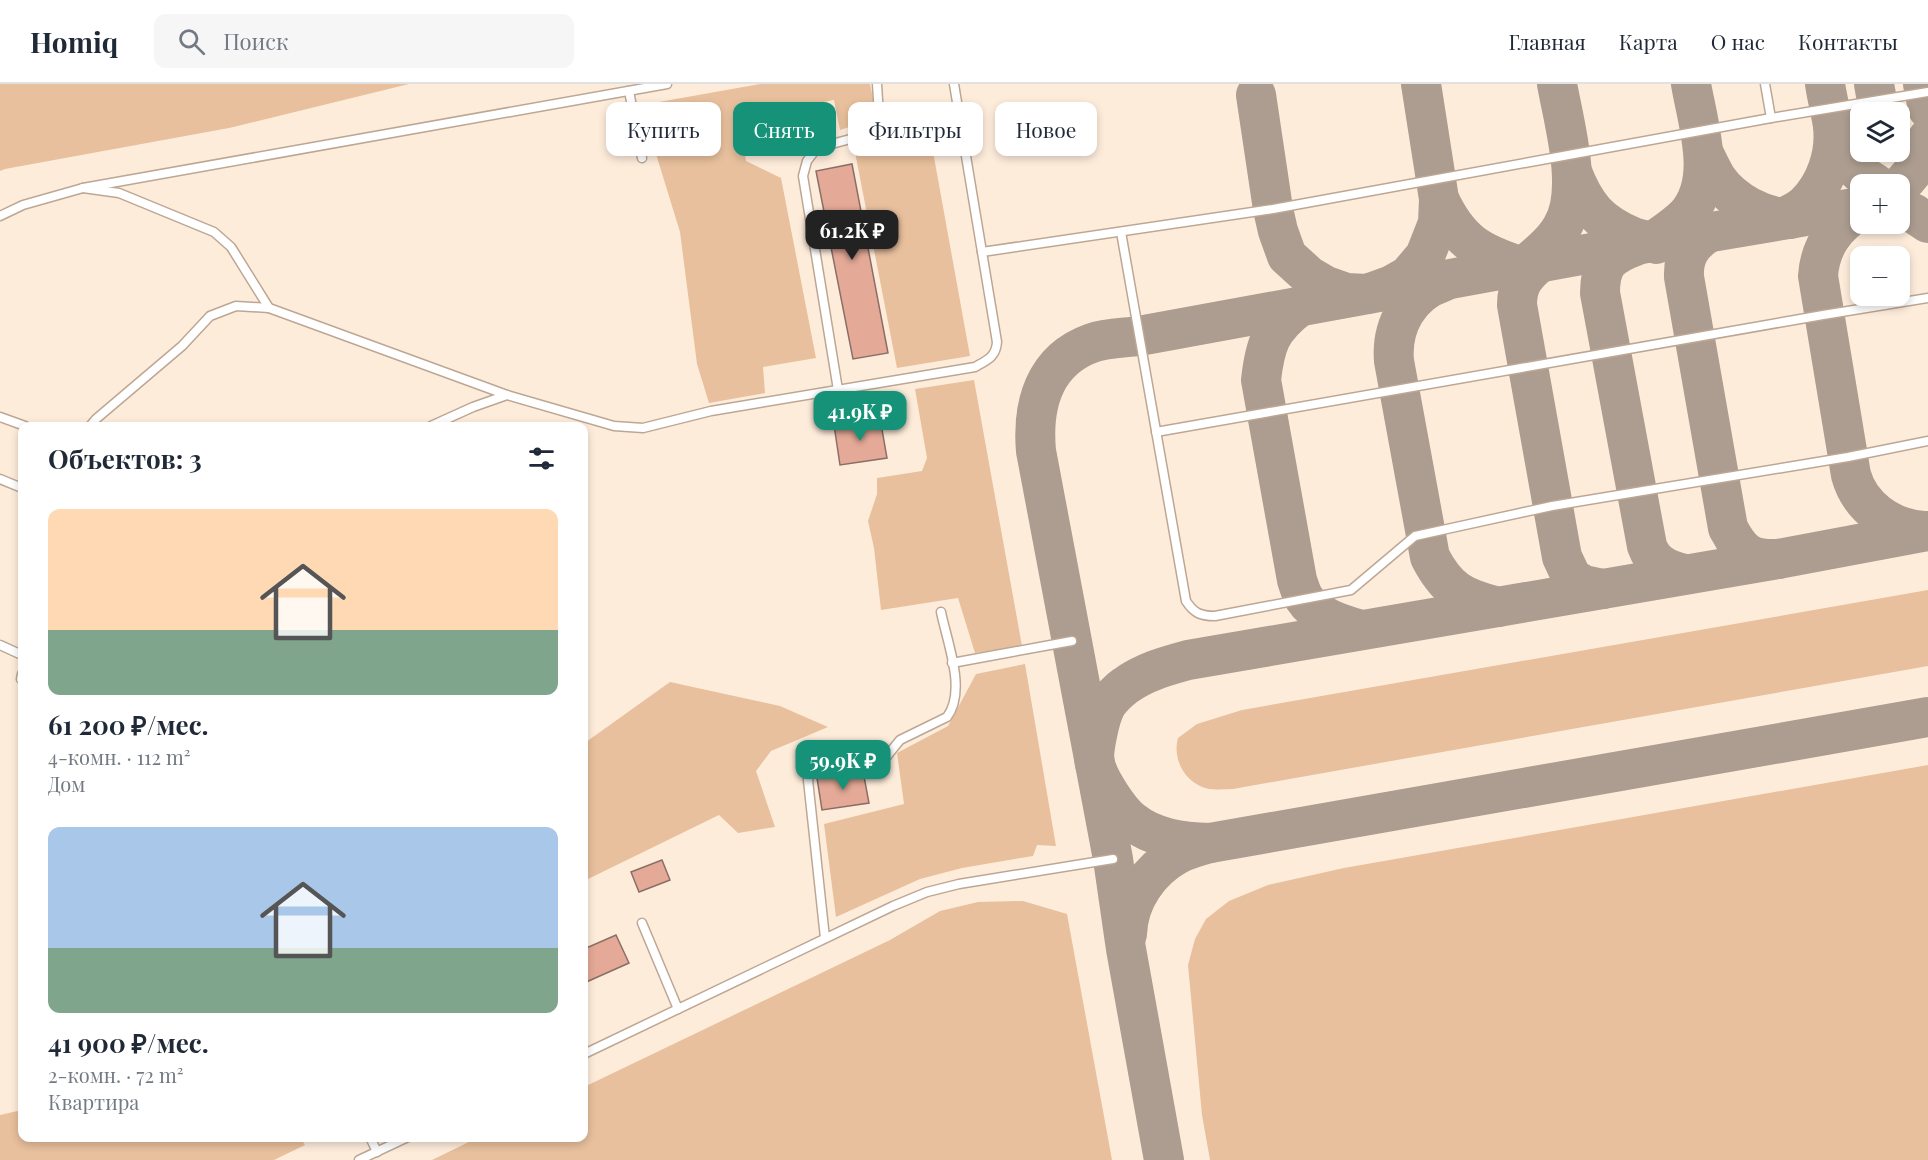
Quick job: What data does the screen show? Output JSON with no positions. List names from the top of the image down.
{
  "page": {
    "header": "Homiq",
    "search": "Поиск",
    "nav": [
      "Главная",
      "Карта",
      "О нас",
      "Контакты"
    ],
    "map_buttons": ["+", "−"],
    "chip": [
      "Купить",
      "Снять",
      "Фильтры",
      "Новое"
    ],
    "price": ["61.2K ₽", "41.9K ₽", "59.9K ₽"],
    "heading": "Объектов: 3",
    "list": [
      {
        "name": "61 200 ₽/мес.",
        "note": "4-комн. · 112 m² · Дом"
      },
      {
        "name": "41 900 ₽/мес.",
        "note": "2-комн. · 72 m² · Квартира"
      }
    ]
  }
}
